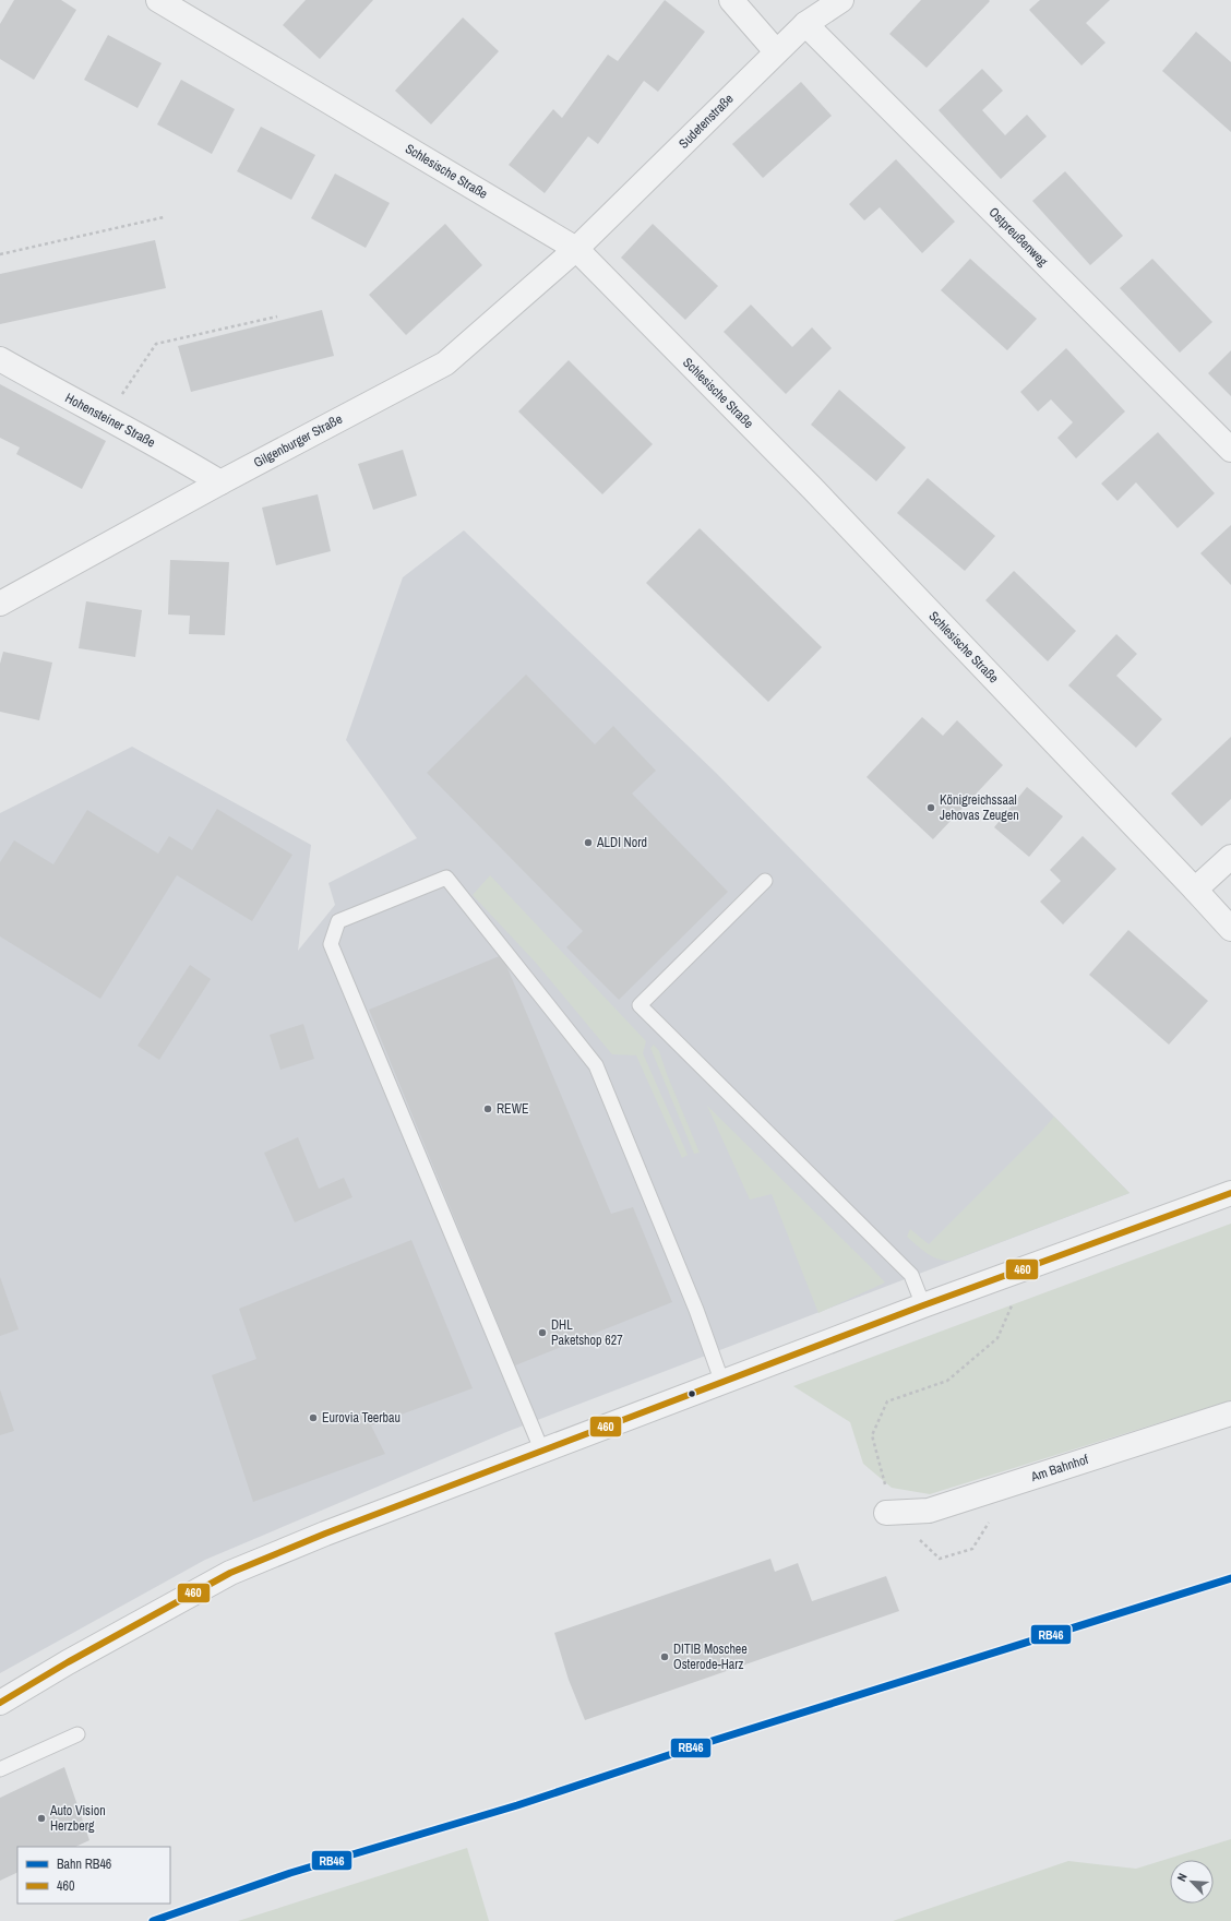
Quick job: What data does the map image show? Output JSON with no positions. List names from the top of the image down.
{
  "streets": {
    "street": [
      "Sudetenstraße",
      "Schlesische Straße",
      "Ostpreußenweg",
      "Hohensteiner Straße",
      "Gilgenburger Straße",
      "Am Bahnhof"
    ]
  },
  "crossings": [
    ["Sudetenstraße", "Schlesische Straße"],
    ["Sudetenstraße", "Ostpreußenweg"],
    ["Sudetenstraße", "Gilgenburger Straße"],
    ["Schlesische Straße", "Gilgenburger Straße"],
    ["Hohensteiner Straße", "Gilgenburger Straße"]
  ],
  "places": [
    "Königreichssaal Jehovas Zeugen",
    "ALDI Nord",
    "REWE",
    "DHL Paketshop 627",
    "Eurovia Teerbau",
    "DITIB Moschee Osterode-Harz",
    "Auto Vision Herzberg"
  ],
  "lines": ["transit line 460", "rail line RB46"],
  "legend": ["Bahn RB46", "460"],
  "north": "top left"
}
